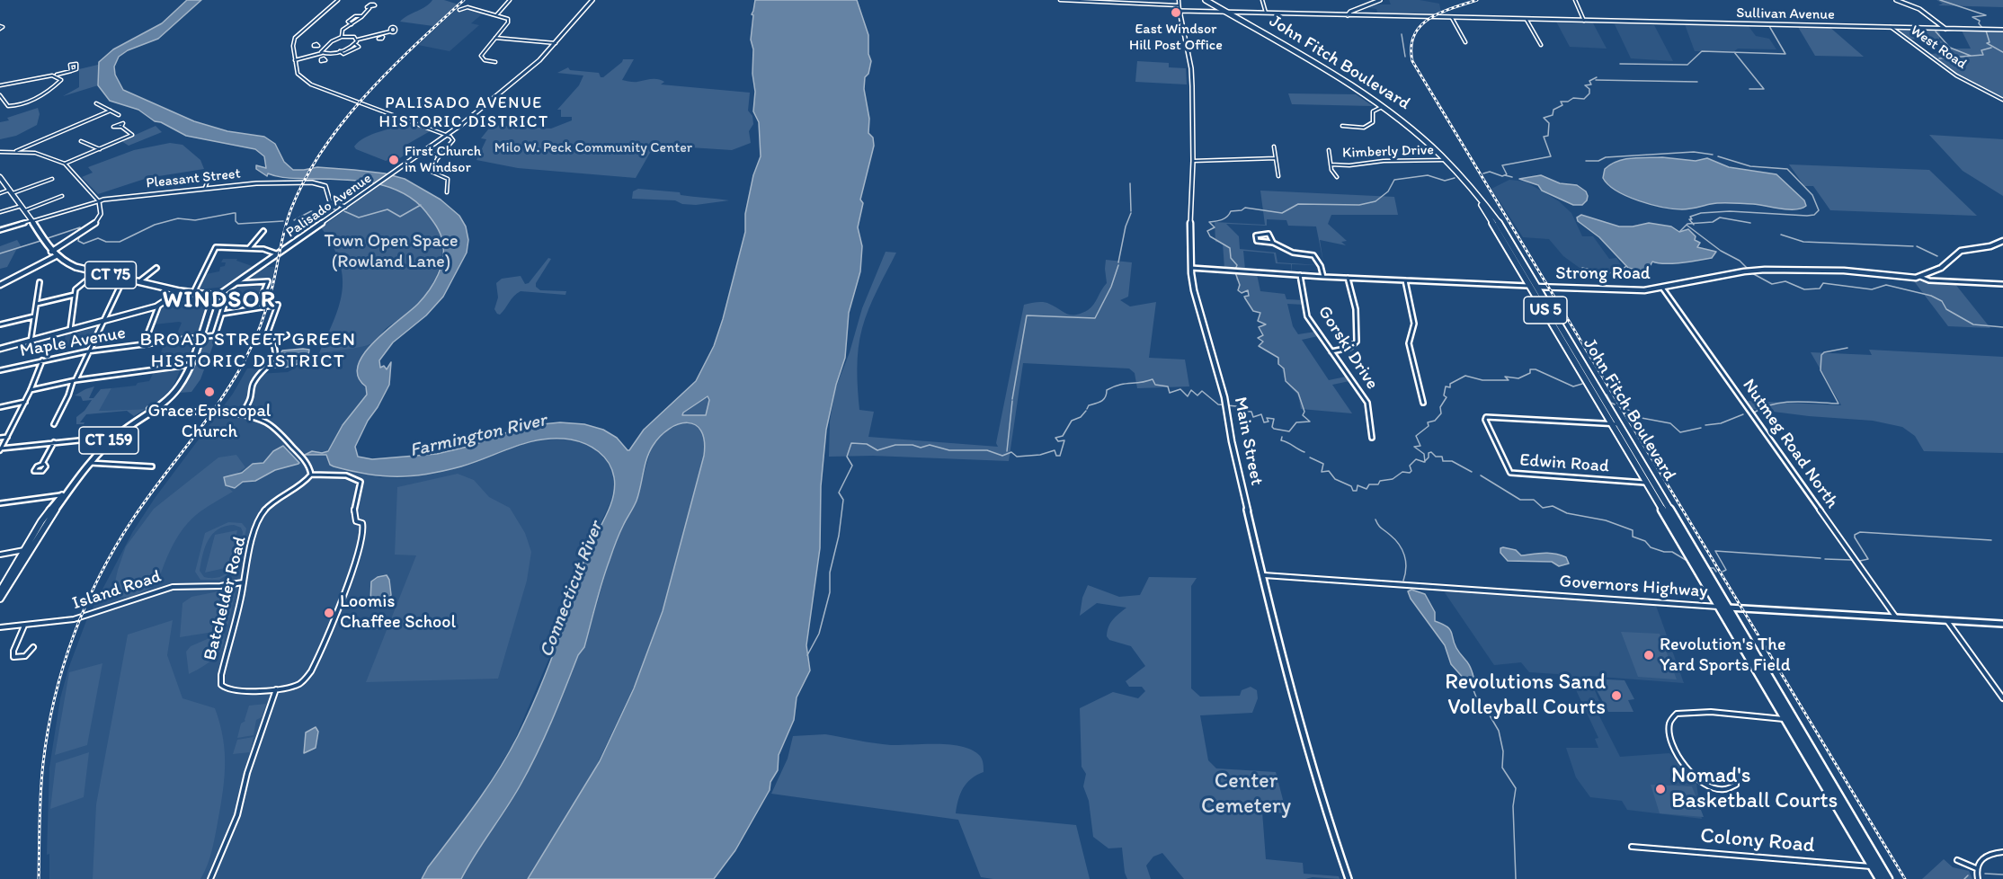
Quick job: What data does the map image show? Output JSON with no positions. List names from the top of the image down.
{
  "streets": {
    "highway": ["John Fitch Boulevard", "US 5"],
    "main road": ["CT 75", "CT 159"],
    "street": [
      "Sullivan Avenue",
      "West Road",
      "Kimberly Drive",
      "Pleasant Street",
      "Palisado Avenue",
      "Strong Road",
      "Maple Avenue",
      "Gorski Drive",
      "Main Street",
      "Nutmeg Road North",
      "Edwin Road",
      "Governors Highway",
      "Island Road",
      "Batchelder Road",
      "Colony Road"
    ]
  },
  "crossings": [
    ["Sullivan Avenue", "West Road"],
    ["Sullivan Avenue", "John Fitch Boulevard"],
    ["Sullivan Avenue", "Main Street"],
    ["John Fitch Boulevard", "Kimberly Drive"],
    ["John Fitch Boulevard", "Strong Road"],
    ["John Fitch Boulevard", "Edwin Road"],
    ["John Fitch Boulevard", "Governors Highway"],
    ["John Fitch Boulevard", "Colony Road"],
    ["Pleasant Street", "Palisado Avenue"],
    ["Pleasant Street", "CT 75"],
    ["Palisado Avenue", "CT 75"],
    ["Palisado Avenue", "CT 159"],
    ["Strong Road", "Gorski Drive"],
    ["Strong Road", "Main Street"],
    ["Strong Road", "Nutmeg Road North"],
    ["CT 75", "CT 159"],
    ["Maple Avenue", "CT 159"],
    ["Main Street", "Governors Highway"],
    ["Nutmeg Road North", "Governors Highway"],
    ["Island Road", "Batchelder Road"]
  ],
  "districts": ["PALISADO AVENUE HISTORIC DISTRICT", "WINDSOR", "BROAD STREET GREEN HISTORIC DISTRICT"],
  "water": ["Farmington River", "Connecticut River"],
  "parks": ["Milo W. Peck Community Center", "Town Open Space (Rowland Lane)", "Center Cemetery"],
  "places": [
    "East Windsor Hill Post Office",
    "First Church in Windsor",
    "Grace Episcopal Church",
    "Loomis Chaffee School",
    "Revolution's The Yard Sports Field",
    "Revolutions Sand Volleyball Courts",
    "Nomad's Basketball Courts"
  ]
}
